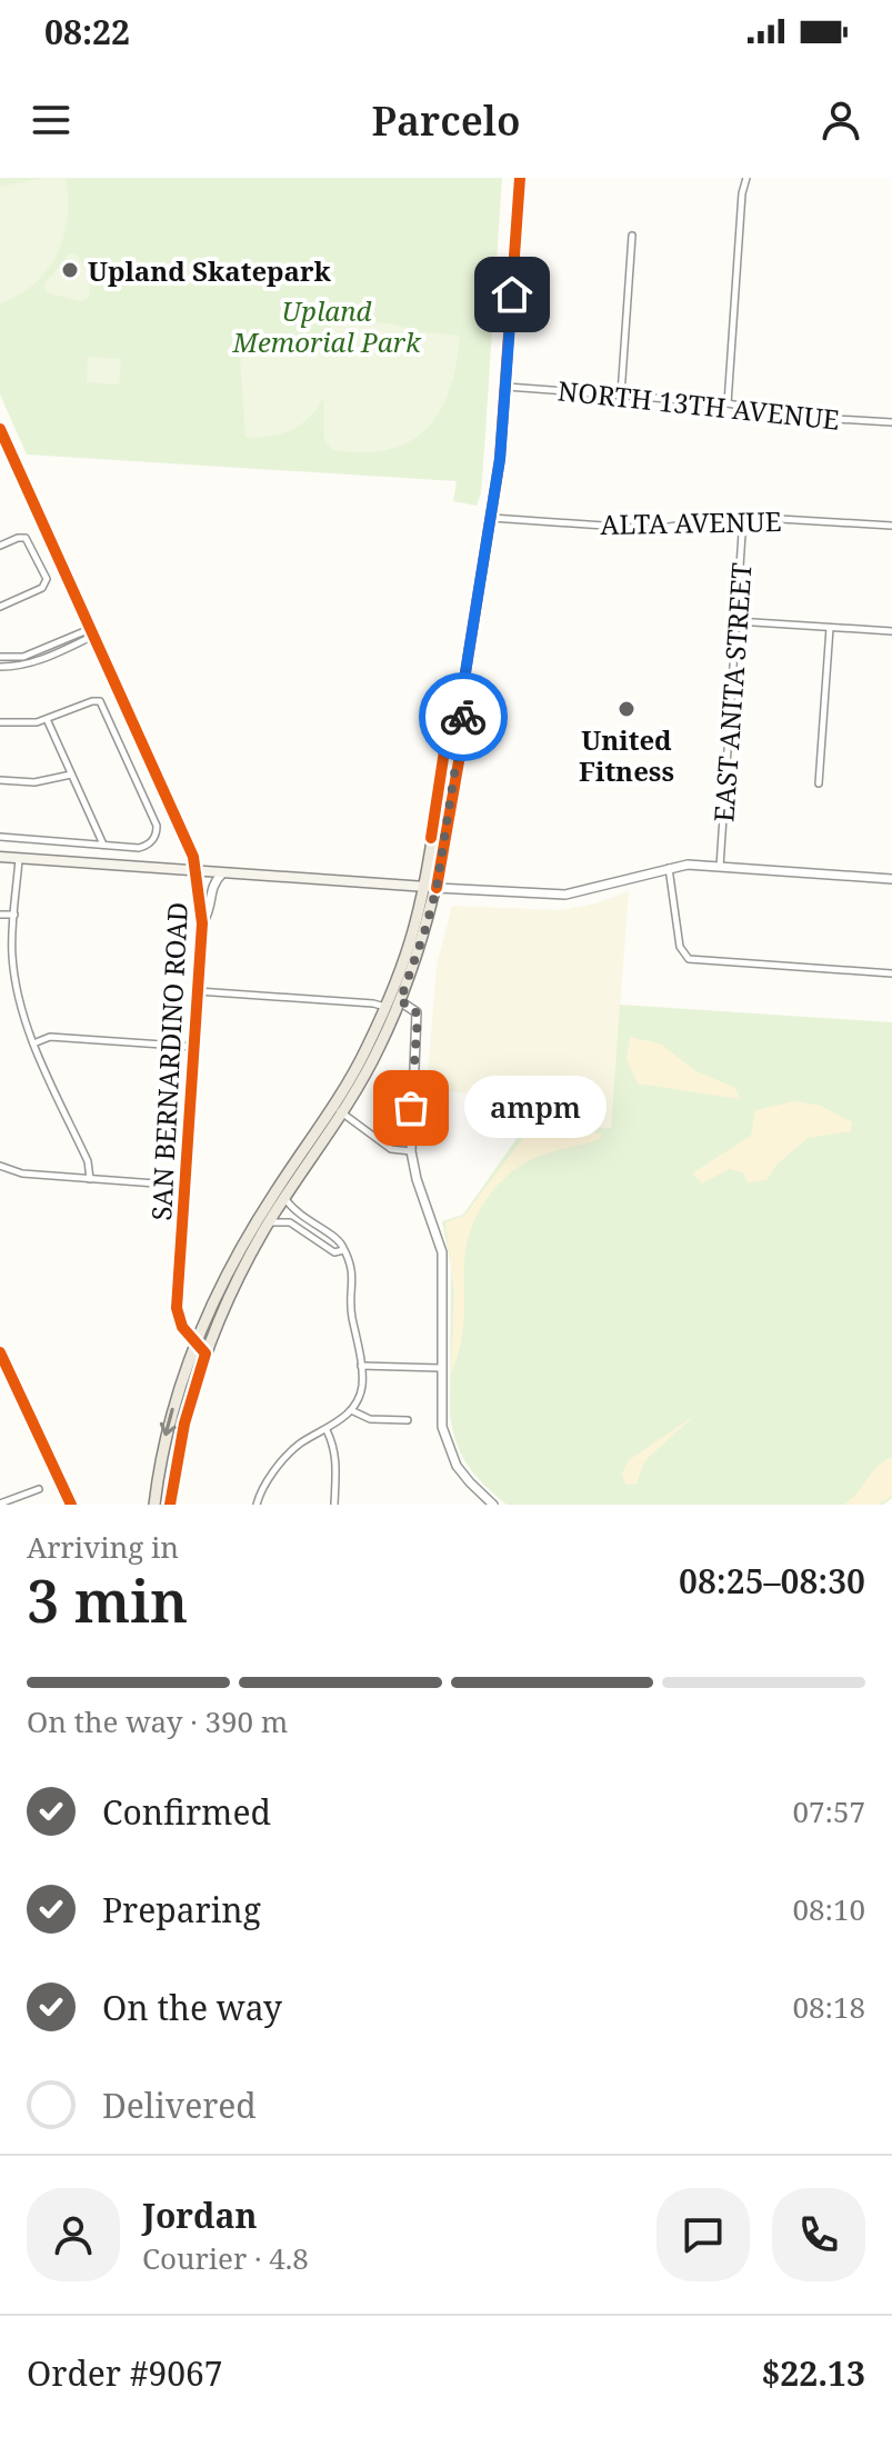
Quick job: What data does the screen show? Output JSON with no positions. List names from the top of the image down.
{
  "streets": {
    "street": [
      "NORTH 13TH AVENUE",
      "ALTA AVENUE",
      "EAST ANITA STREET",
      "SAN BERNARDINO ROAD"
    ]
  },
  "crossings": [
    ["ALTA AVENUE", "EAST ANITA STREET"]
  ],
  "parks": ["Upland Memorial Park"],
  "places": ["Upland Skatepark", "United Fitness", "ampm"],
  "page": {
    "status": "08:22",
    "header": "Parcelo",
    "bubble": "ampm",
    "heading": ["3 min", "Arriving in", "08:25–08:30"],
    "panel": [
      "Jordan",
      "Courier · 4.8",
      "Order #9067",
      "$22.13"
    ],
    "bar": "On the way · 390 m",
    "list": [
      ["Confirmed", "07:57"],
      ["Preparing", "08:10"],
      ["On the way", "08:18"],
      "Delivered"
    ]
  }
}
